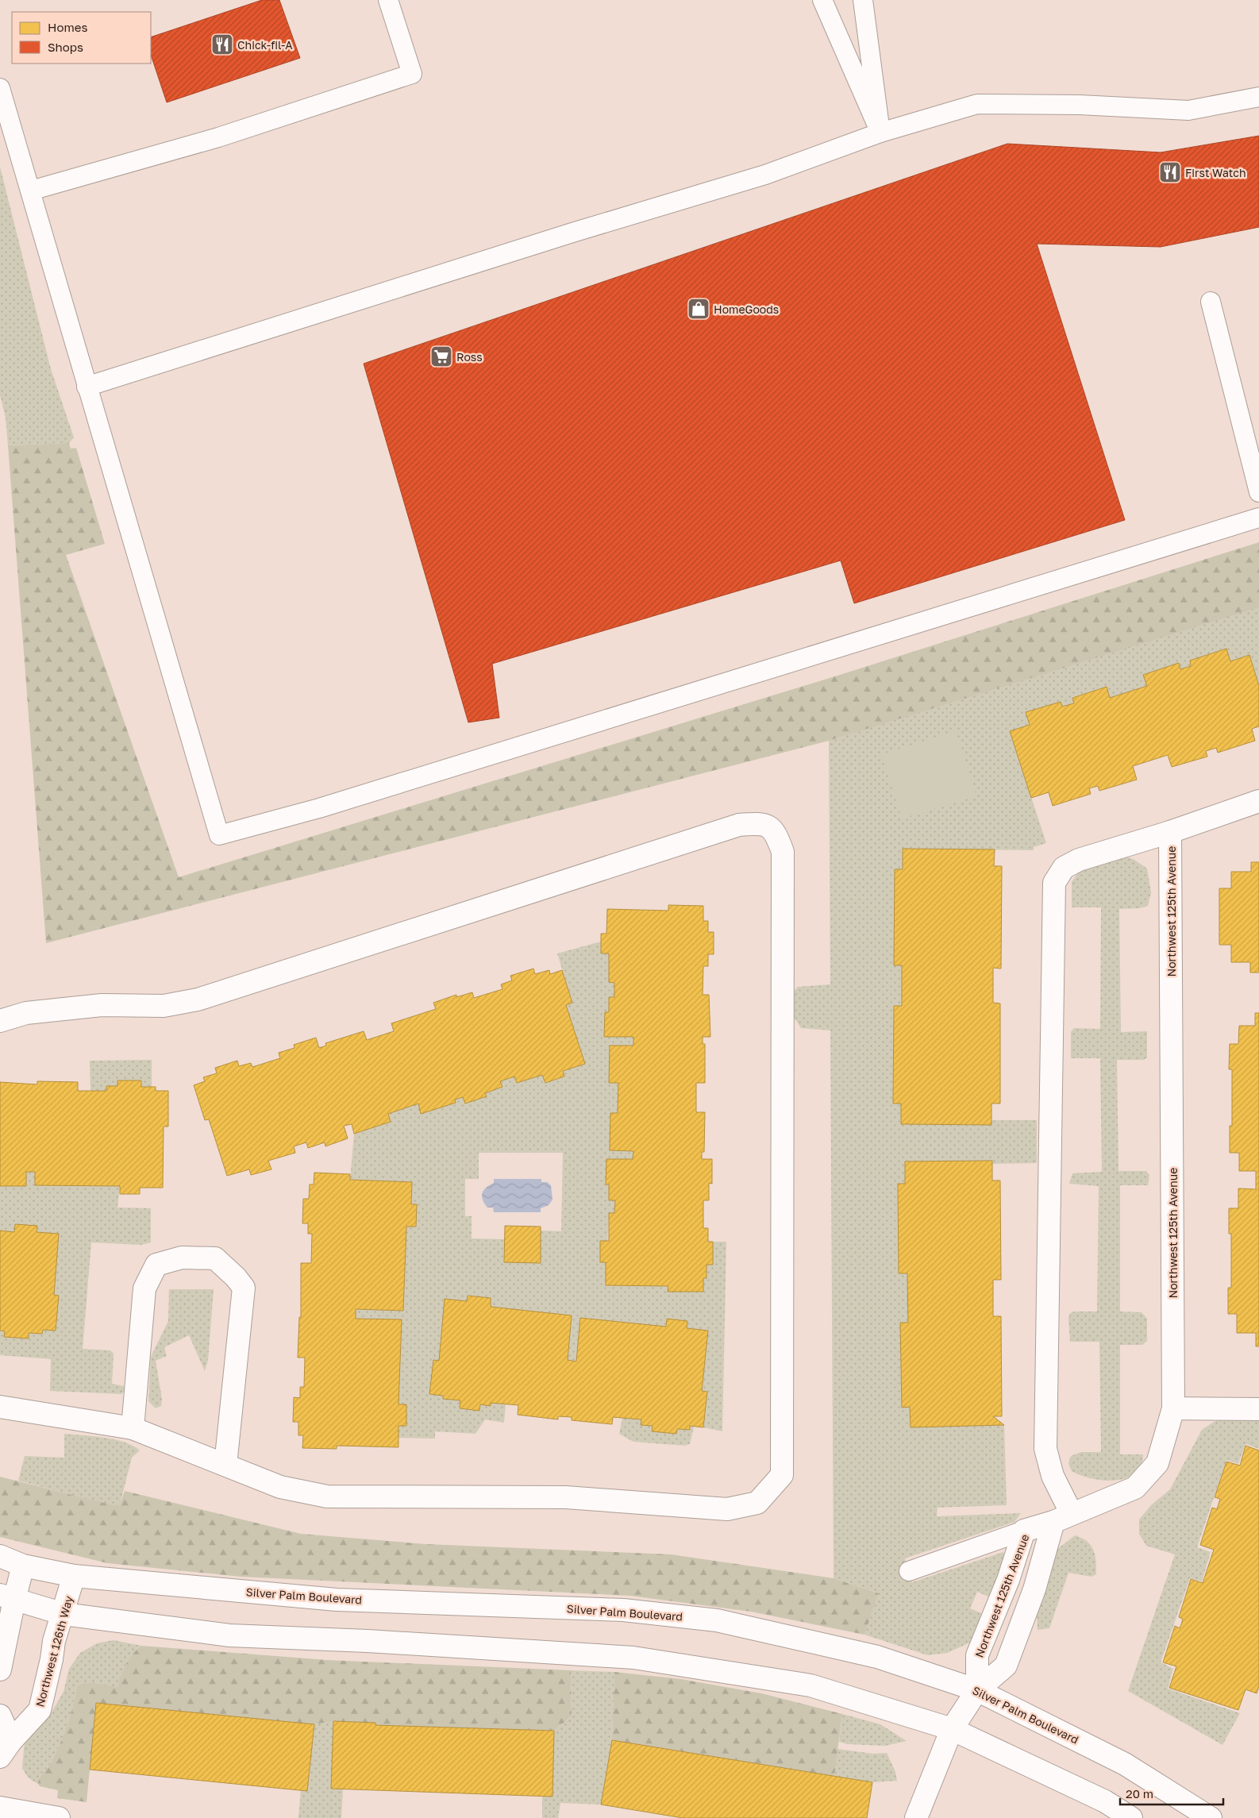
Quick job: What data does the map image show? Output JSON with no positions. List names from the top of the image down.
{
  "streets": {
    "street": ["Northwest 125th Avenue", "Silver Palm Boulevard", "Northwest 126th Way"]
  },
  "crossings": [
    ["Northwest 125th Avenue", "Silver Palm Boulevard"],
    ["Silver Palm Boulevard", "Northwest 126th Way"]
  ],
  "places": {
    "restaurant": ["Chick-fil-A", "First Watch"],
    "shop": ["HomeGoods"],
    "supermarket": ["Ross"]
  },
  "legend": ["Homes", "Shops"],
  "scale_bar": "20 m"
}
